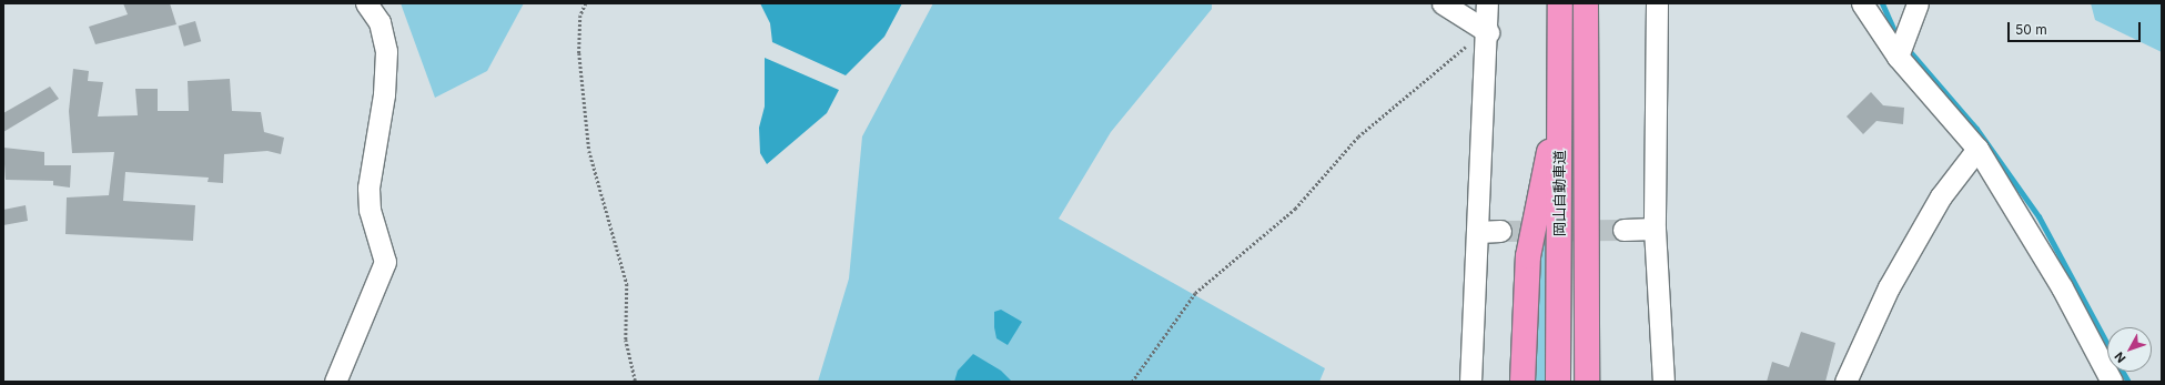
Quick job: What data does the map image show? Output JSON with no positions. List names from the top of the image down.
{
  "streets": {
    "highway": ["岡山自動車道"]
  },
  "scale_bar": "50 m",
  "north": "bottom left"
}
